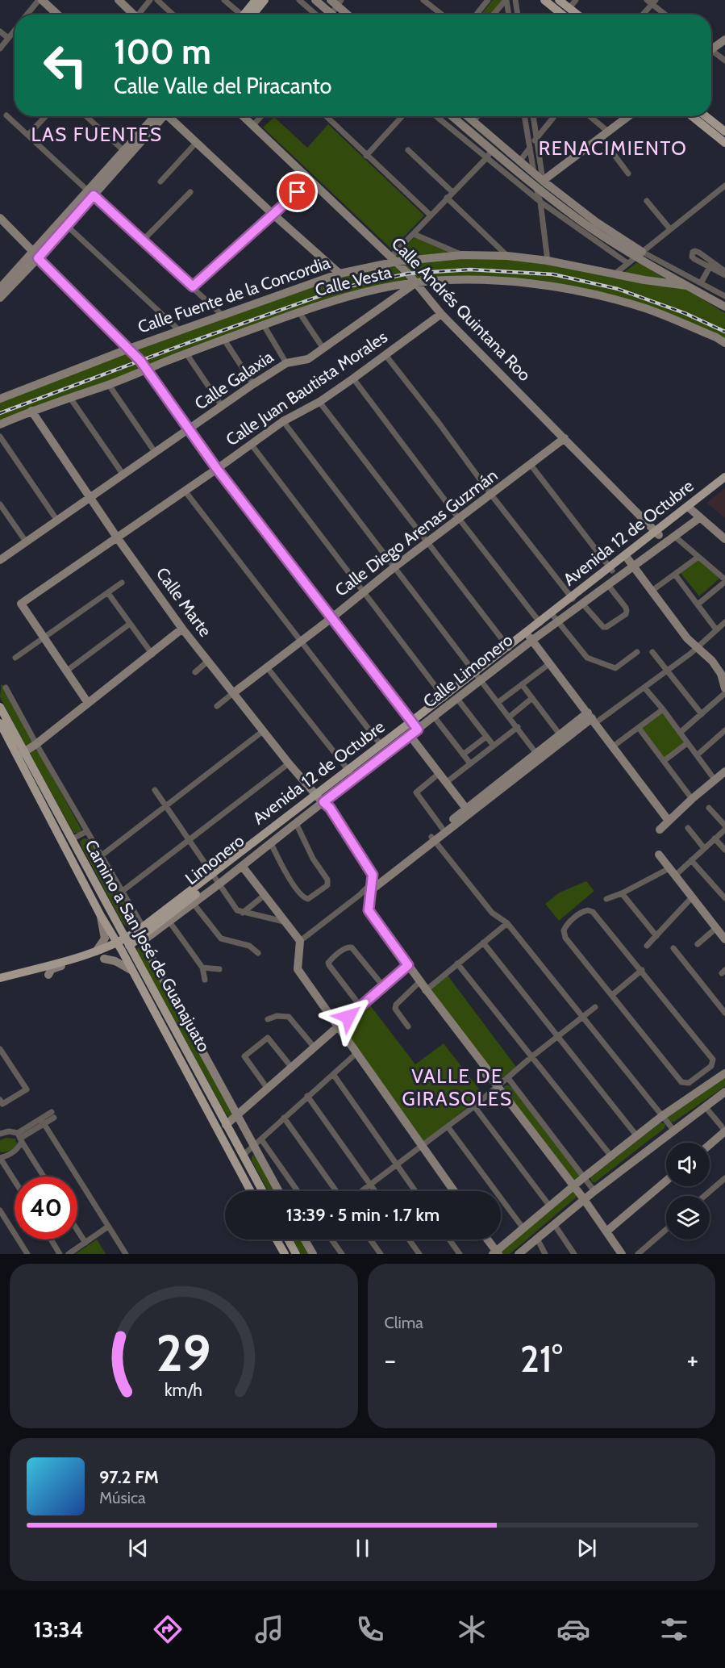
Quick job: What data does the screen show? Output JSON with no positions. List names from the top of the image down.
{
  "streets": {
    "main road": ["Avenida 12 de Octubre", "Camino a San José de Guanajuato"],
    "street": [
      "Calle Vesta",
      "Calle Fuente de la Concordia",
      "Calle Andrés Quintana Roo",
      "Calle Galaxia",
      "Calle Juan Bautista Morales",
      "Calle Diego Arenas Guzmán",
      "Calle Marte",
      "Calle Limonero"
    ]
  },
  "crossings": [
    ["Calle Vesta", "Calle Andrés Quintana Roo"],
    ["Calle Vesta", "Calle Galaxia"],
    ["Calle Vesta", "Calle Marte"],
    ["Calle Fuente de la Concordia", "Calle Andrés Quintana Roo"],
    ["Calle Andrés Quintana Roo", "Calle Galaxia"],
    ["Calle Andrés Quintana Roo", "Calle Juan Bautista Morales"],
    ["Calle Andrés Quintana Roo", "Calle Diego Arenas Guzmán"],
    ["Calle Andrés Quintana Roo", "Avenida 12 de Octubre"],
    ["Calle Galaxia", "Calle Marte"],
    ["Calle Juan Bautista Morales", "Calle Marte"],
    ["Calle Diego Arenas Guzmán", "Calle Marte"],
    ["Avenida 12 de Octubre", "Calle Marte"],
    ["Avenida 12 de Octubre", "Calle Limonero"],
    ["Avenida 12 de Octubre", "Camino a San José de Guanajuato"],
    ["Calle Marte", "Calle Limonero"]
  ],
  "districts": ["LAS FUENTES", "RENACIMIENTO", "VALLE DE GIRASOLES"],
  "page": {
    "turn": ["100 m", "Calle Valle del Piracanto"],
    "limit": "40",
    "trip": "13:39 · 5 min · 1.7 km",
    "tile": "Clima",
    "heat": ["−", "21°", "+"],
    "song": ["97.2 FM", "Música"],
    "tabs": "13:34",
    "gauge": ["29", "km/h"]
  }
}
